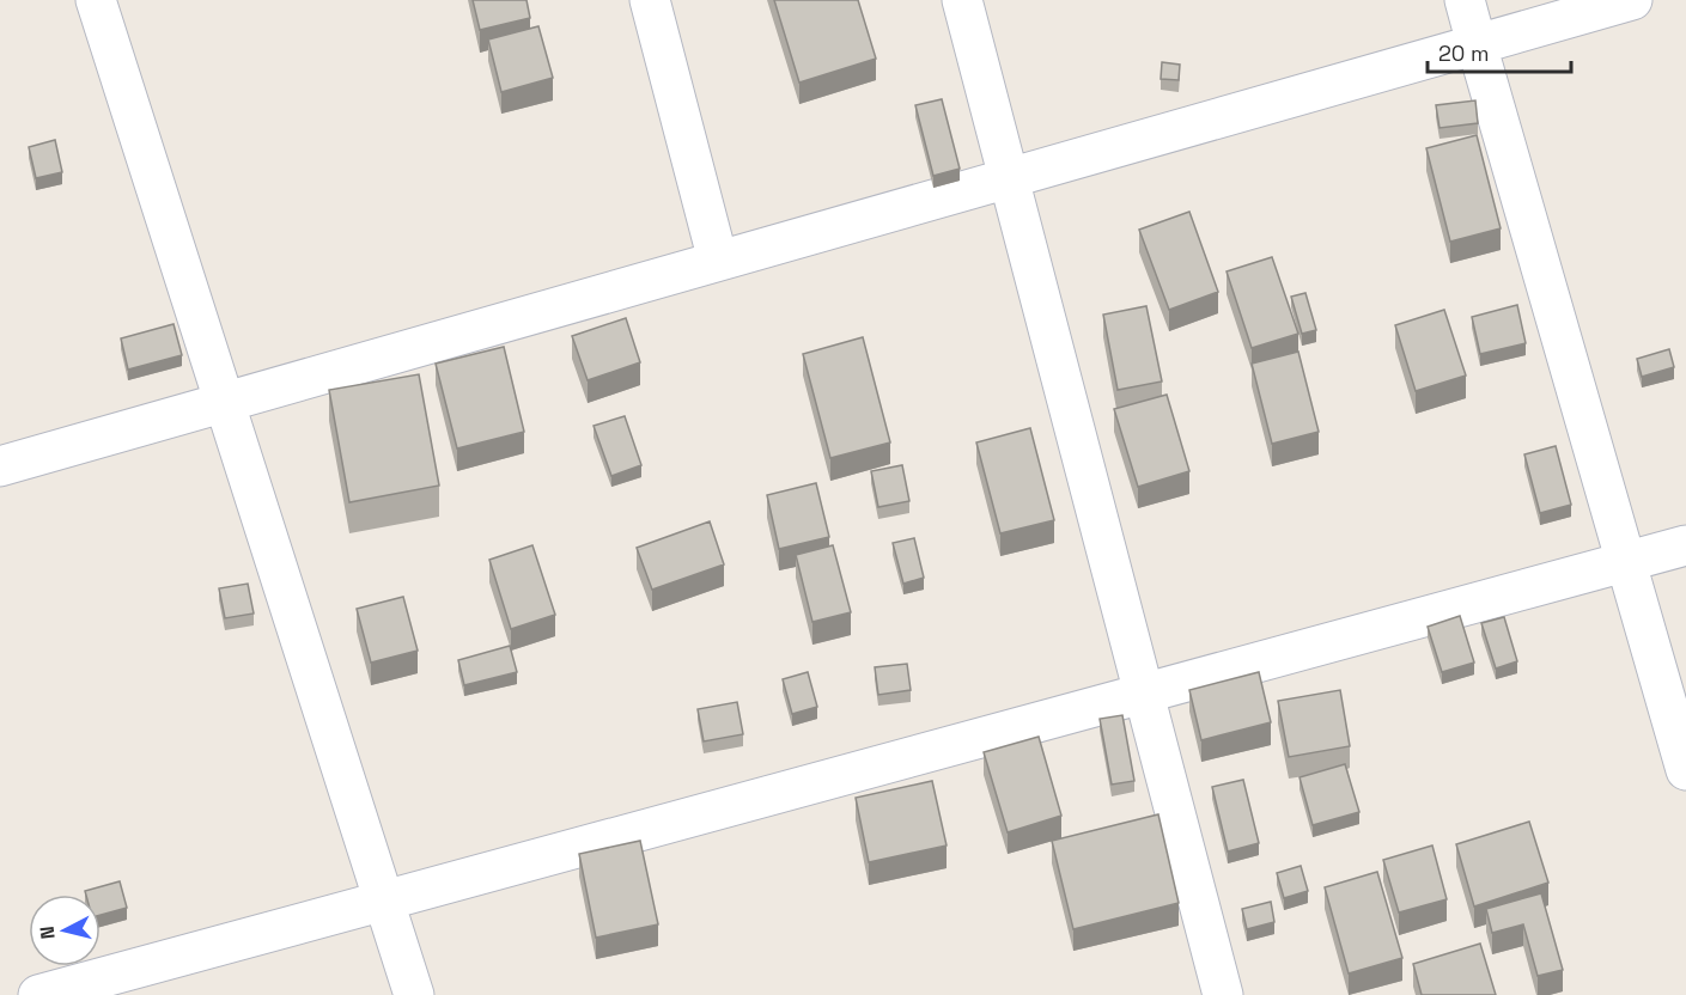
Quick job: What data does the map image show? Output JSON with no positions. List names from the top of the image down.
{
  "scale_bar": "20 m",
  "north": "left"
}
